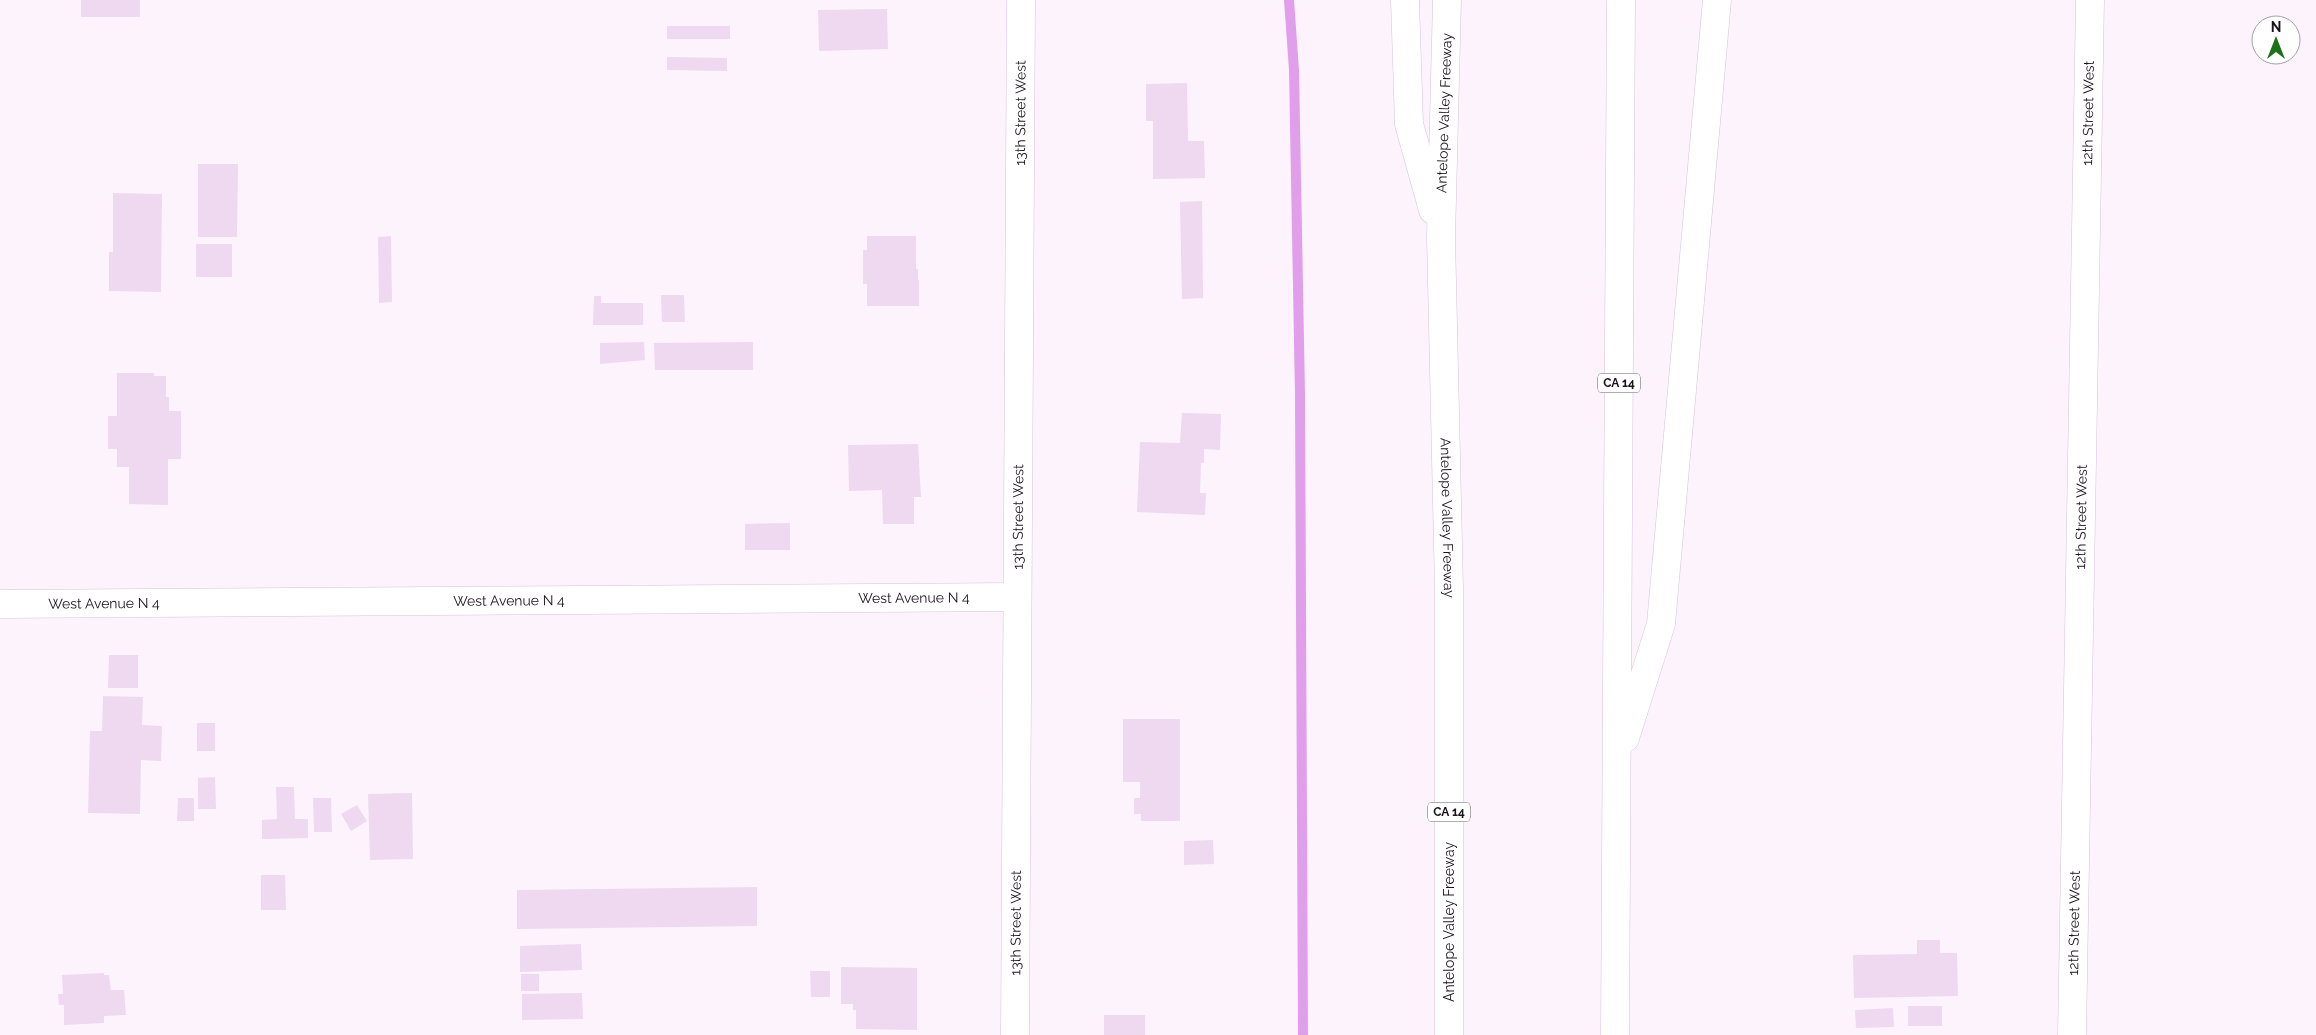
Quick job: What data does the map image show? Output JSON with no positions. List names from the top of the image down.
{
  "streets": {
    "main road": [
      "13th Street West",
      "Antelope Valley Freeway",
      "12th Street West",
      "CA 14",
      "West Avenue N 4"
    ]
  },
  "crossings": [
    ["13th Street West", "West Avenue N 4"]
  ],
  "north": "top"
}
